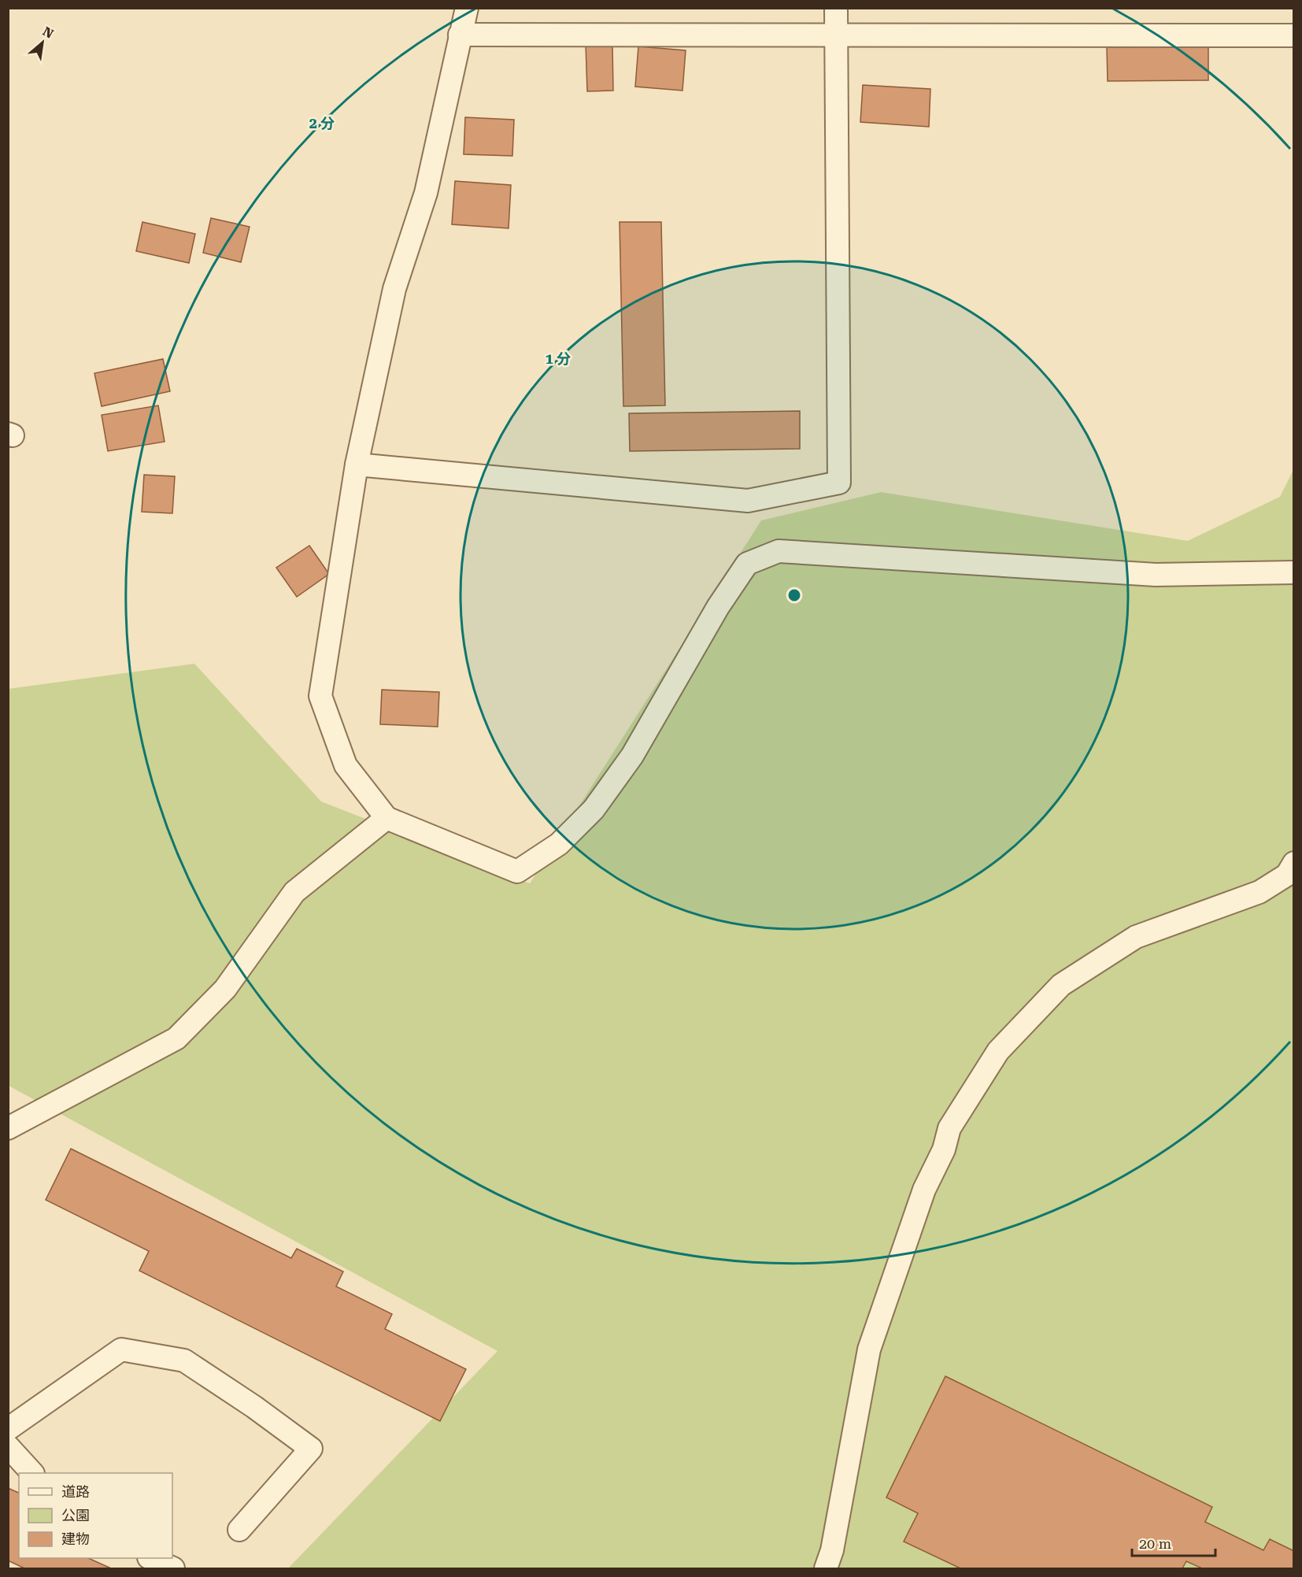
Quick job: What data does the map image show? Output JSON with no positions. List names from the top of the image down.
{
  "legend": ["道路", "公園", "建物"],
  "scale_bar": "20 m",
  "north": "top right",
  "rings": ["2 分", "1 分"]
}
